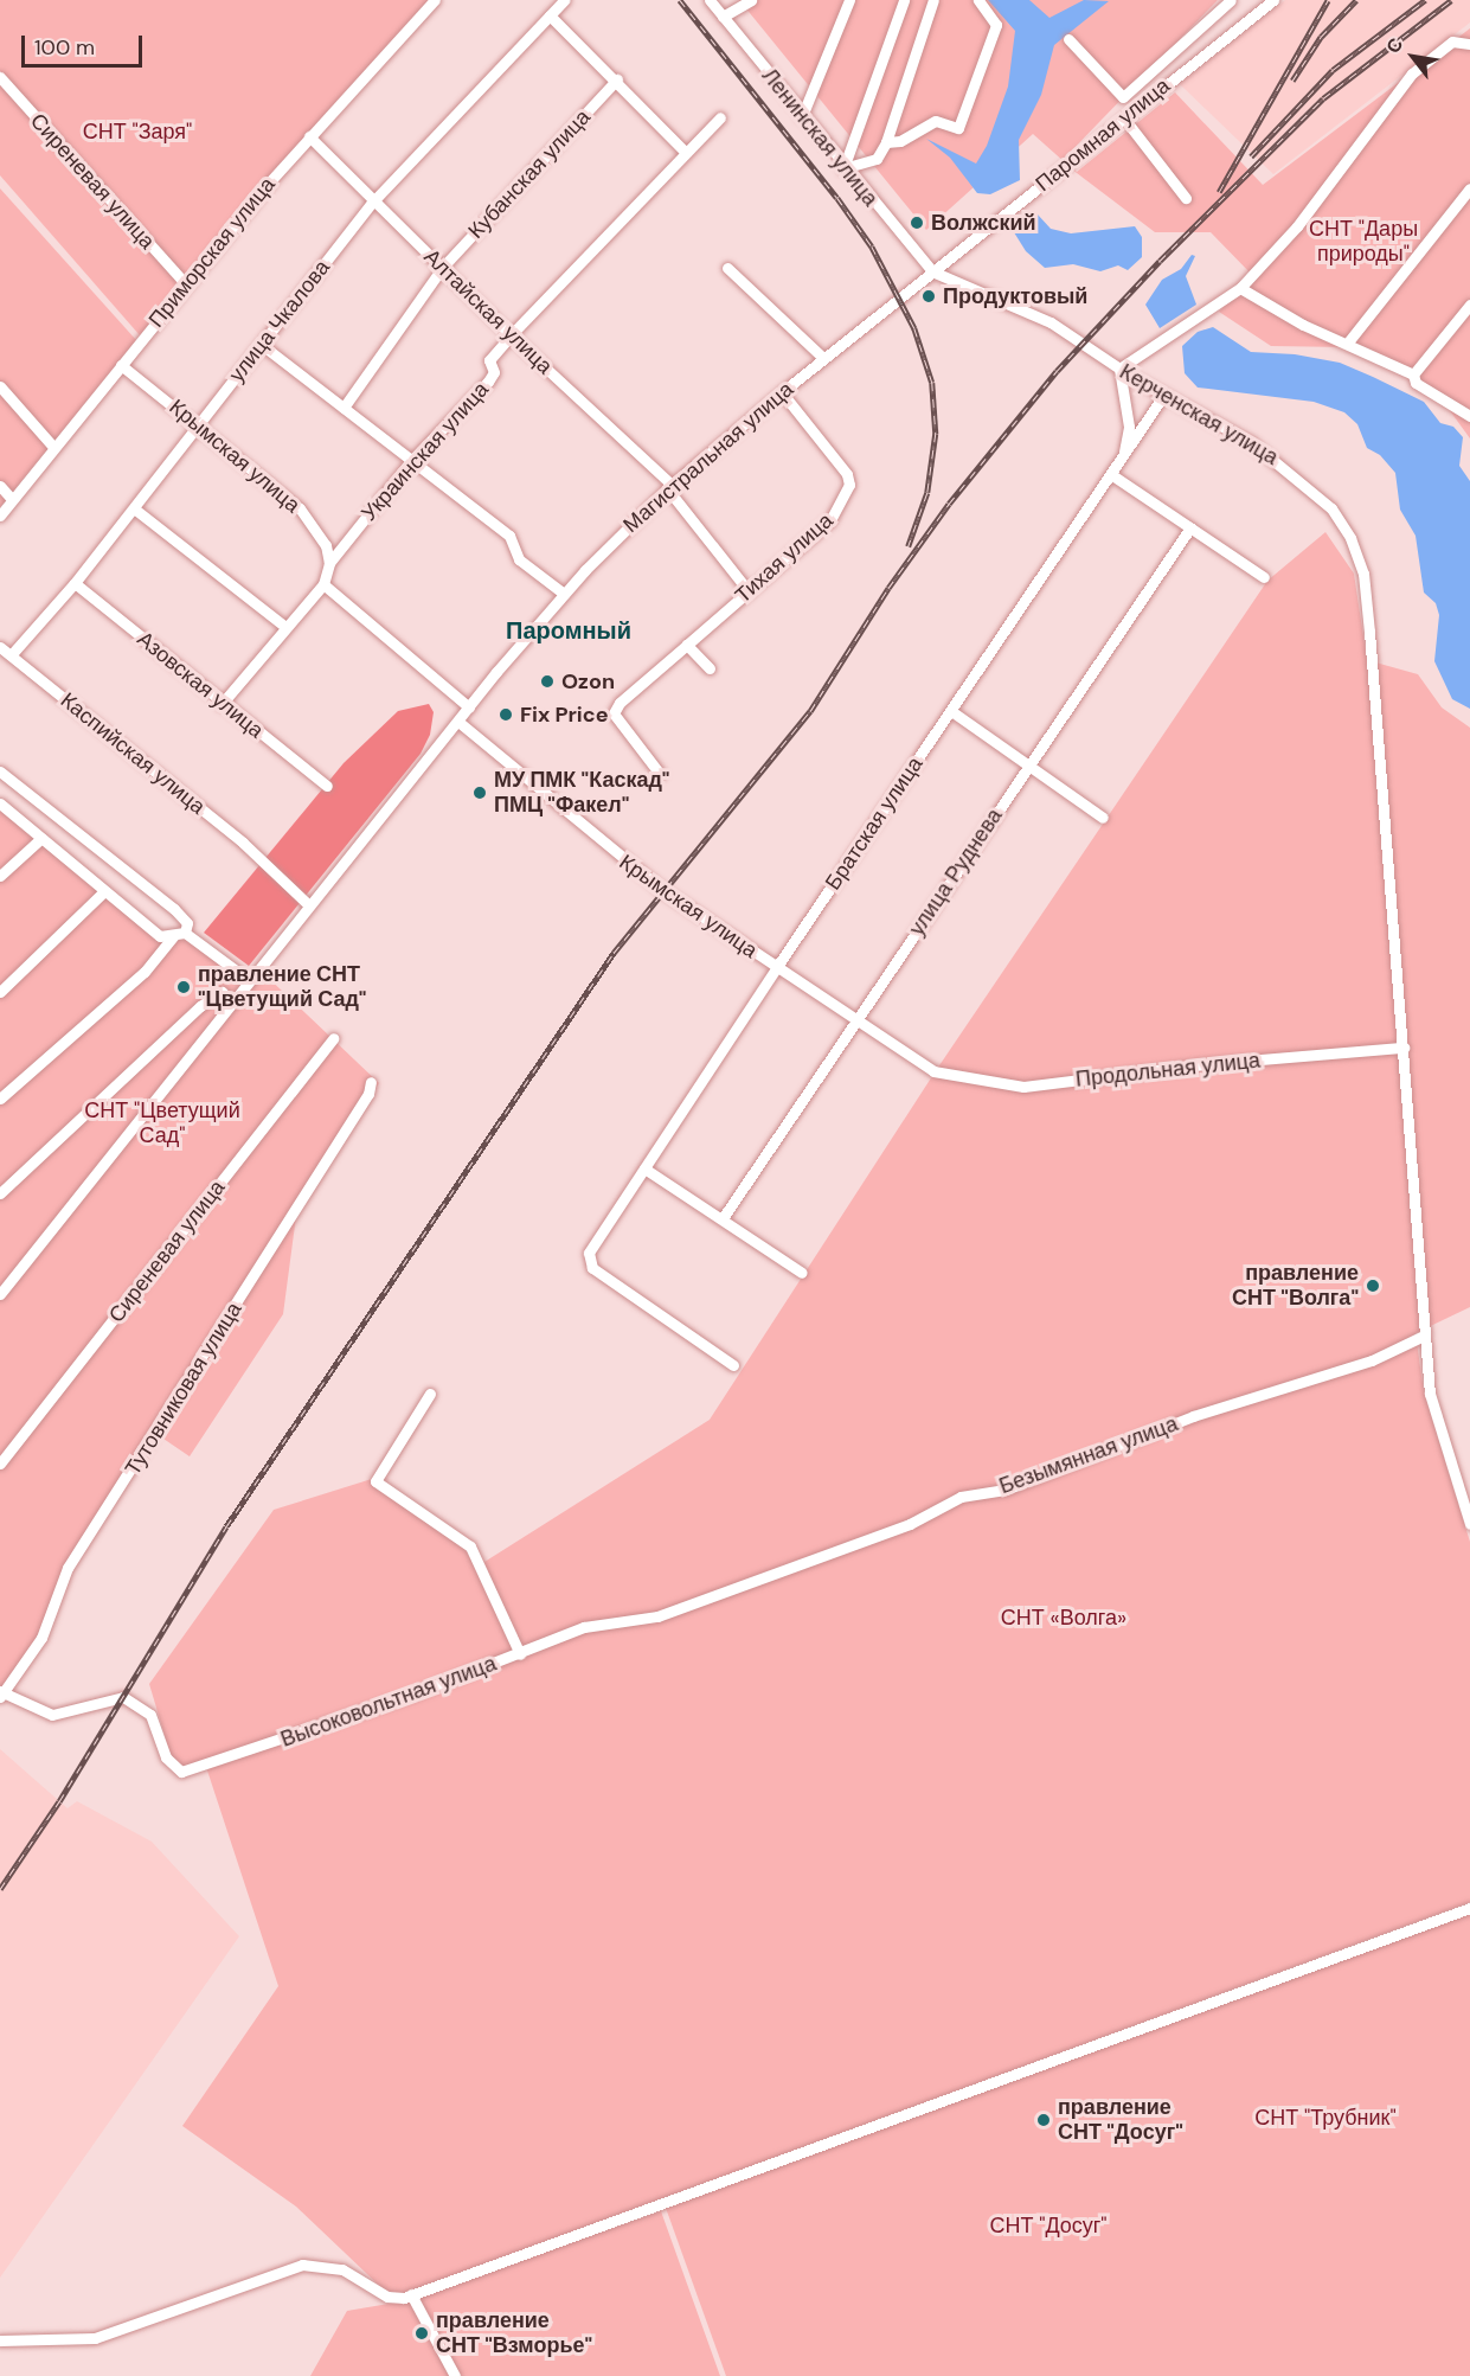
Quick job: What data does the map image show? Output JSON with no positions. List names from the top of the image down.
{
  "streets": {
    "street": [
      "Паромная улица",
      "Ленинская улица",
      "Кубанская улица",
      "Сиреневая улица",
      "Приморская улица",
      "Алтайская улица",
      "улица Чкалова",
      "Керченская улица",
      "Украинская улица",
      "Крымская улица",
      "Магистральная улица",
      "Тихая улица",
      "Азовская улица",
      "Каспийская улица",
      "Братская улица",
      "улица Руднева",
      "Продольная улица",
      "Тутовниковая улица",
      "Безымянная улица",
      "Высоковольтная улица"
    ]
  },
  "crossings": [
    ["Паромная улица", "Ленинская улица"],
    ["Паромная улица", "Керченская улица"],
    ["Паромная улица", "Магистральная улица"],
    ["Ленинская улица", "Керченская улица"],
    ["Ленинская улица", "Магистральная улица"],
    ["Кубанская улица", "Алтайская улица"],
    ["Сиреневая улица", "Приморская улица"],
    ["Приморская улица", "Алтайская улица"],
    ["Приморская улица", "Крымская улица"],
    ["Алтайская улица", "улица Чкалова"],
    ["Алтайская улица", "Украинская улица"],
    ["Алтайская улица", "Магистральная улица"],
    ["Алтайская улица", "Тихая улица"],
    ["улица Чкалова", "Крымская улица"],
    ["улица Чкалова", "Азовская улица"],
    ["улица Чкалова", "Каспийская улица"],
    ["Керченская улица", "Магистральная улица"],
    ["Керченская улица", "Братская улица"],
    ["Керченская улица", "Продольная улица"],
    ["Керченская улица", "Безымянная улица"],
    ["Украинская улица", "Крымская улица"],
    ["Украинская улица", "Азовская улица"],
    ["Крымская улица", "Магистральная улица"],
    ["Крымская улица", "Братская улица"],
    ["Крымская улица", "улица Руднева"],
    ["Крымская улица", "Продольная улица"],
    ["Магистральная улица", "Тихая улица"],
    ["Магистральная улица", "Каспийская улица"],
    ["Тутовниковая улица", "Высоковольтная улица"],
    ["Безымянная улица", "Высоковольтная улица"]
  ],
  "districts": ["Паромный"],
  "parks": [
    "СНТ \"Заря\"",
    "СНТ \"Дары природы\"",
    "СНТ \"Цветущий Сад\"",
    "СНТ «Волга»",
    "СНТ \"Трубник\"",
    "СНТ \"Досуг\""
  ],
  "places": [
    "Волжский",
    "Продуктовый",
    "Ozon",
    "Fix Price",
    "МУ ПМК \"Каскад\" ПМЦ \"Факел\"",
    "правление СНТ \"Цветущий Сад\"",
    "правление СНТ \"Волга\"",
    "правление СНТ \"Досуг\"",
    "правление СНТ \"Взморье\""
  ],
  "scale_bar": "100 m",
  "north": "top left"
}
